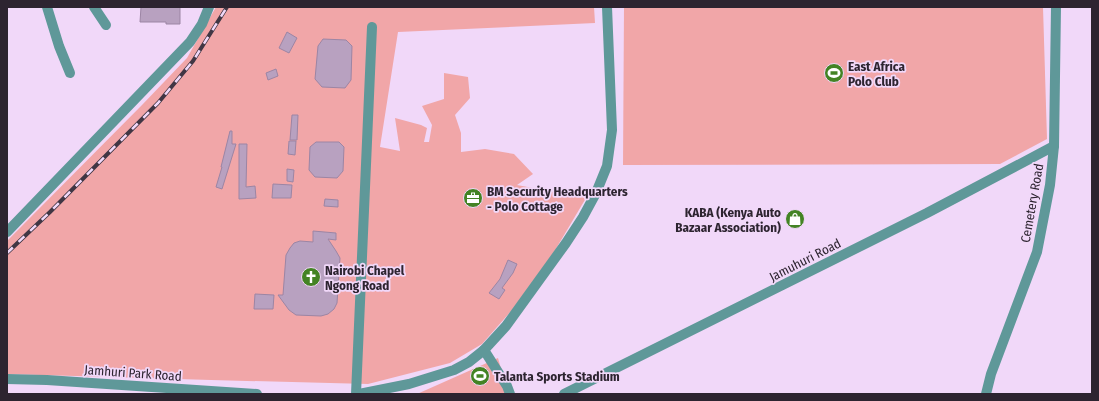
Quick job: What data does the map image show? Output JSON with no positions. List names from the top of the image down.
{
  "streets": {
    "street": ["Cemetery Road", "Jamuhuri Road", "Jamhuri Park Road"]
  },
  "crossings": [
    ["Cemetery Road", "Jamuhuri Road"]
  ],
  "places": {
    "sports": ["East Africa Polo Club", "Talanta Sports Stadium"],
    "office": ["BM Security Headquarters - Polo Cottage"],
    "shop": ["KABA (Kenya Auto Bazaar Association)"],
    "church": ["Nairobi Chapel Ngong Road"]
  }
}
